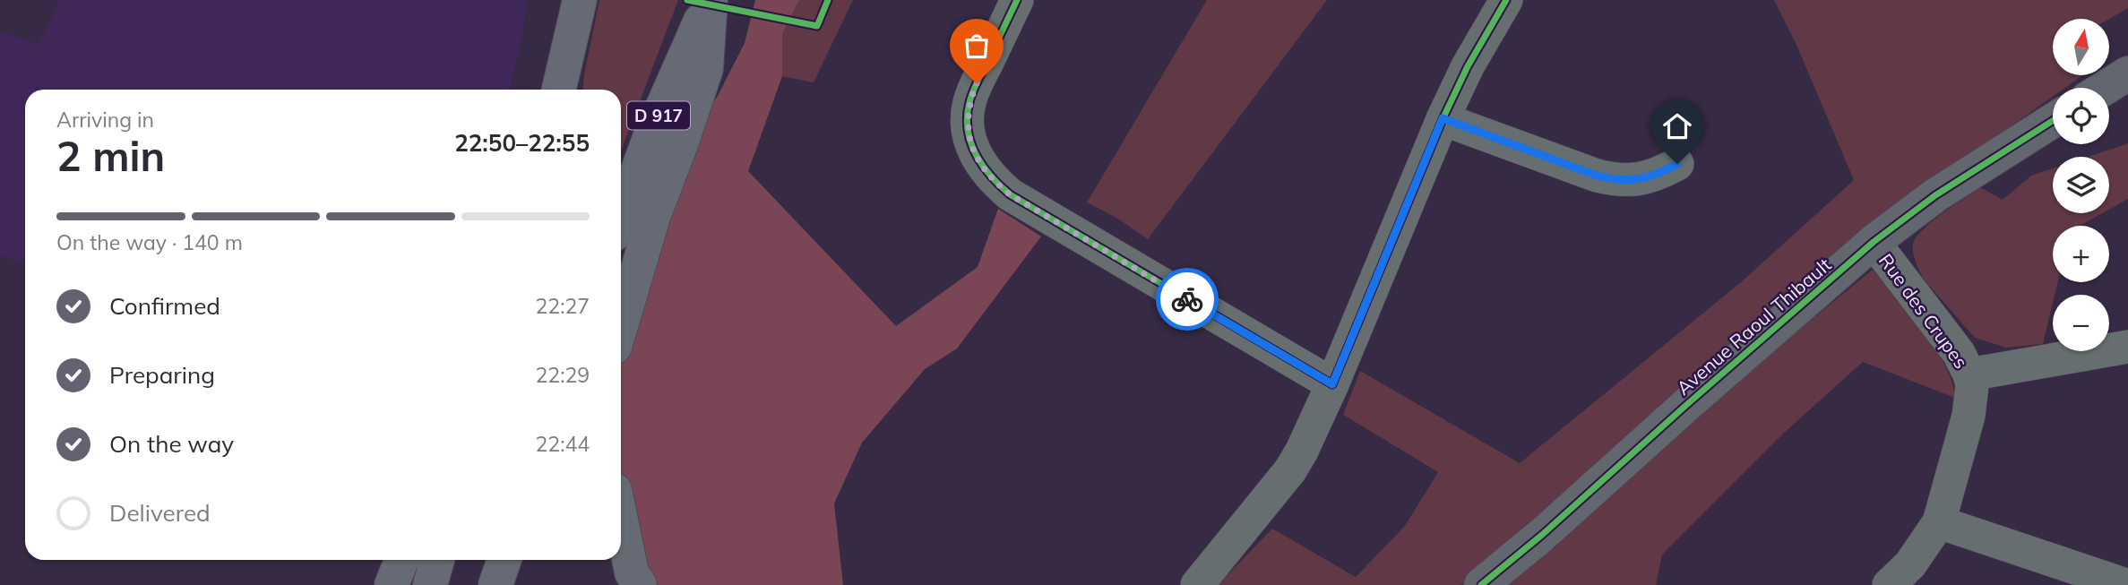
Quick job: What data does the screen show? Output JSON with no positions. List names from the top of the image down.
{
  "streets": {
    "highway": ["D 917"],
    "street": ["Rue des Crupes", "Avenue Raoul Thibault"]
  },
  "crossings": [
    ["Rue des Crupes", "Avenue Raoul Thibault"]
  ],
  "north": "top",
  "page": {
    "map_buttons": ["+", "−"],
    "heading": ["2 min", "Arriving in", "22:50–22:55"],
    "bar": "On the way · 140 m",
    "list": [
      ["Confirmed", "22:27"],
      ["Preparing", "22:29"],
      ["On the way", "22:44"],
      "Delivered"
    ]
  }
}
